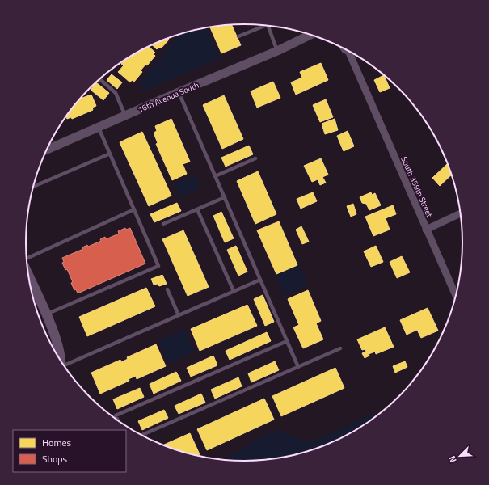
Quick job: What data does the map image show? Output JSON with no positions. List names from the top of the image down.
{
  "streets": {
    "street": ["16th Avenue South", "South 359th Street"]
  },
  "legend": ["Homes", "Shops"],
  "north": "bottom left"
}
